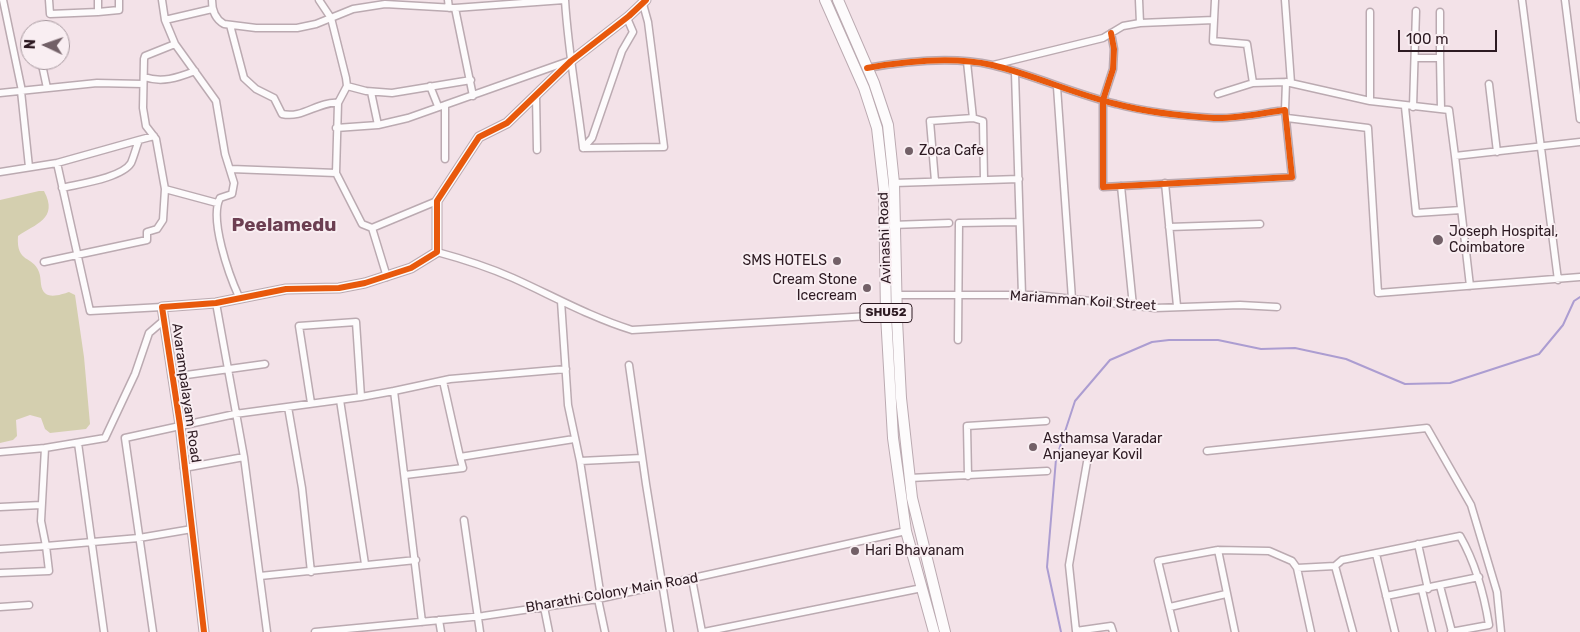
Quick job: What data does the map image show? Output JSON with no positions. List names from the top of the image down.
{
  "streets": {
    "main road": ["Avinashi Road", "SHU52"],
    "street": ["Mariamman Koil Street", "Avarampalayam Road", "Bharathi Colony Main Road"]
  },
  "crossings": [
    ["Avinashi Road", "Mariamman Koil Street"],
    ["Avinashi Road", "Bharathi Colony Main Road"]
  ],
  "districts": ["Peelamedu"],
  "places": [
    "Zoca Cafe",
    "Joseph Hospital, Coimbatore",
    "SMS HOTELS",
    "Cream Stone Icecream",
    "Asthamsa Varadar Anjaneyar Kovil",
    "Hari Bhavanam"
  ],
  "scale_bar": "100 m",
  "north": "left"
}
